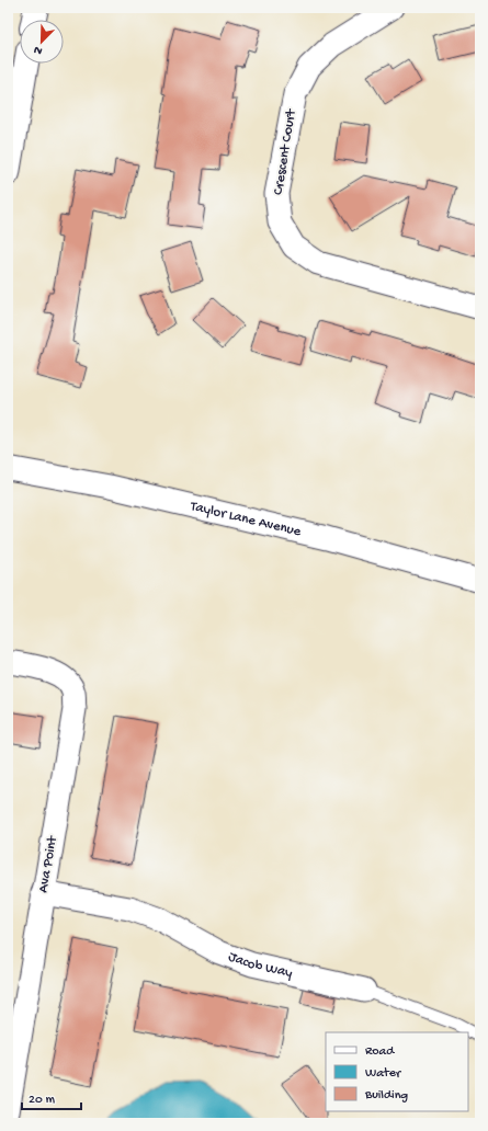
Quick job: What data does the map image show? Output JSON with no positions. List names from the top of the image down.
{
  "streets": {
    "street": [
      "Crescent Court",
      "Taylor Lane Avenue",
      "Ava Point",
      "Jacob Way"
    ]
  },
  "crossings": [
    ["Ava Point", "Jacob Way"]
  ],
  "legend": ["Road", "Water", "Building"],
  "scale_bar": "20 m",
  "north": "bottom left"
}
